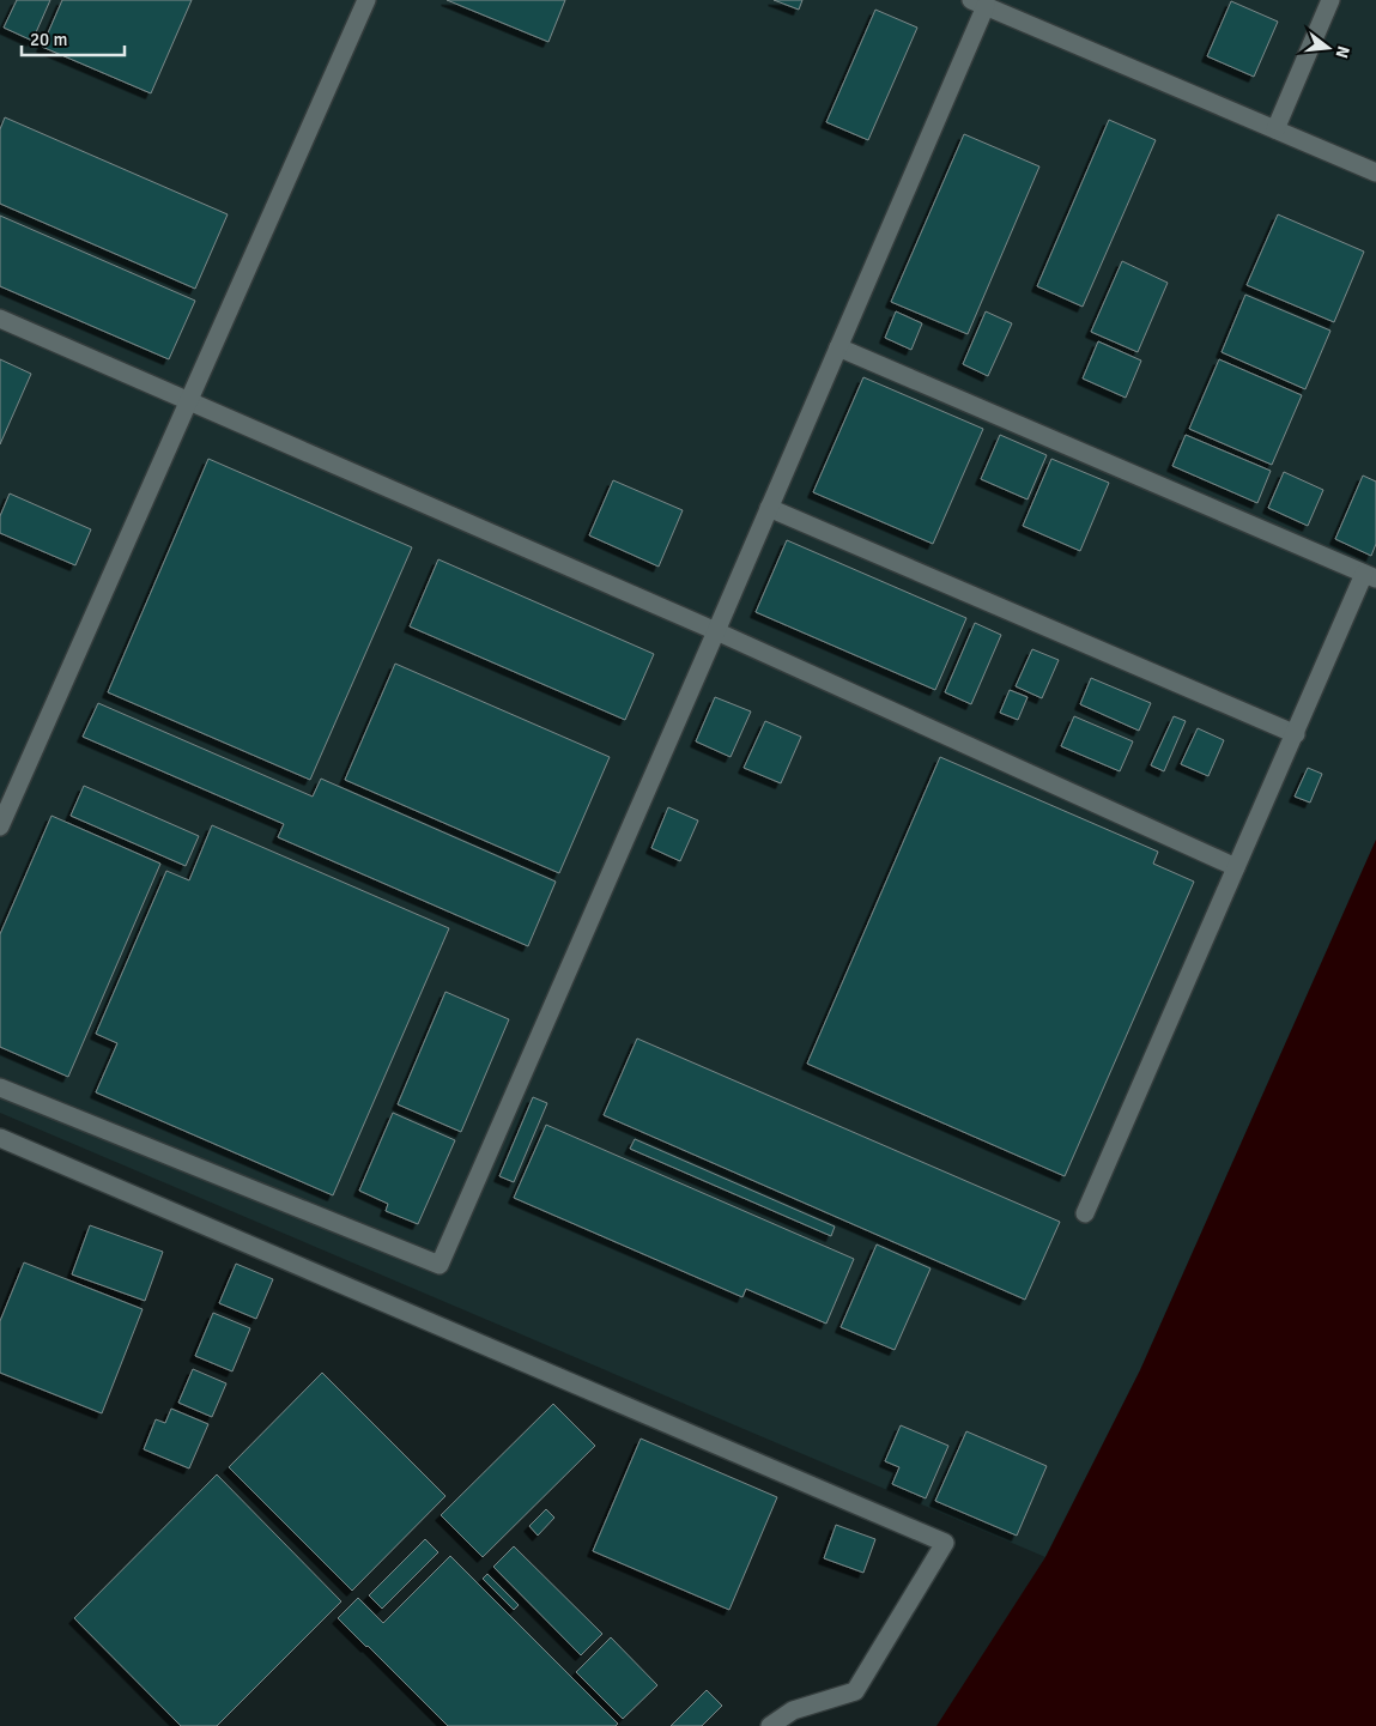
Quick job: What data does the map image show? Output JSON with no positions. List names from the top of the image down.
{
  "scale_bar": "20 m",
  "north": "right"
}
